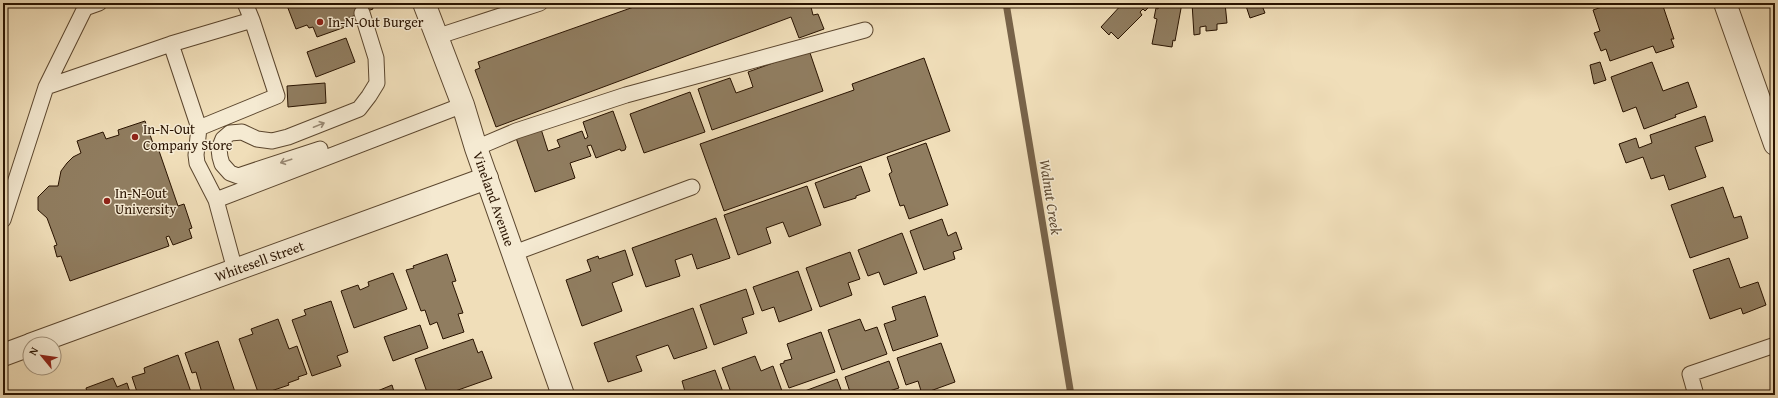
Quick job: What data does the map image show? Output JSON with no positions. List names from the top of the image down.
{
  "streets": {
    "street": ["Vineland Avenue", "Whitesell Street"]
  },
  "crossings": [
    ["Vineland Avenue", "Whitesell Street"]
  ],
  "water": ["Walnut Creek"],
  "places": ["In-N-Out Burger", "In-N-Out Company Store", "In-N-Out University"],
  "north": "top left"
}
